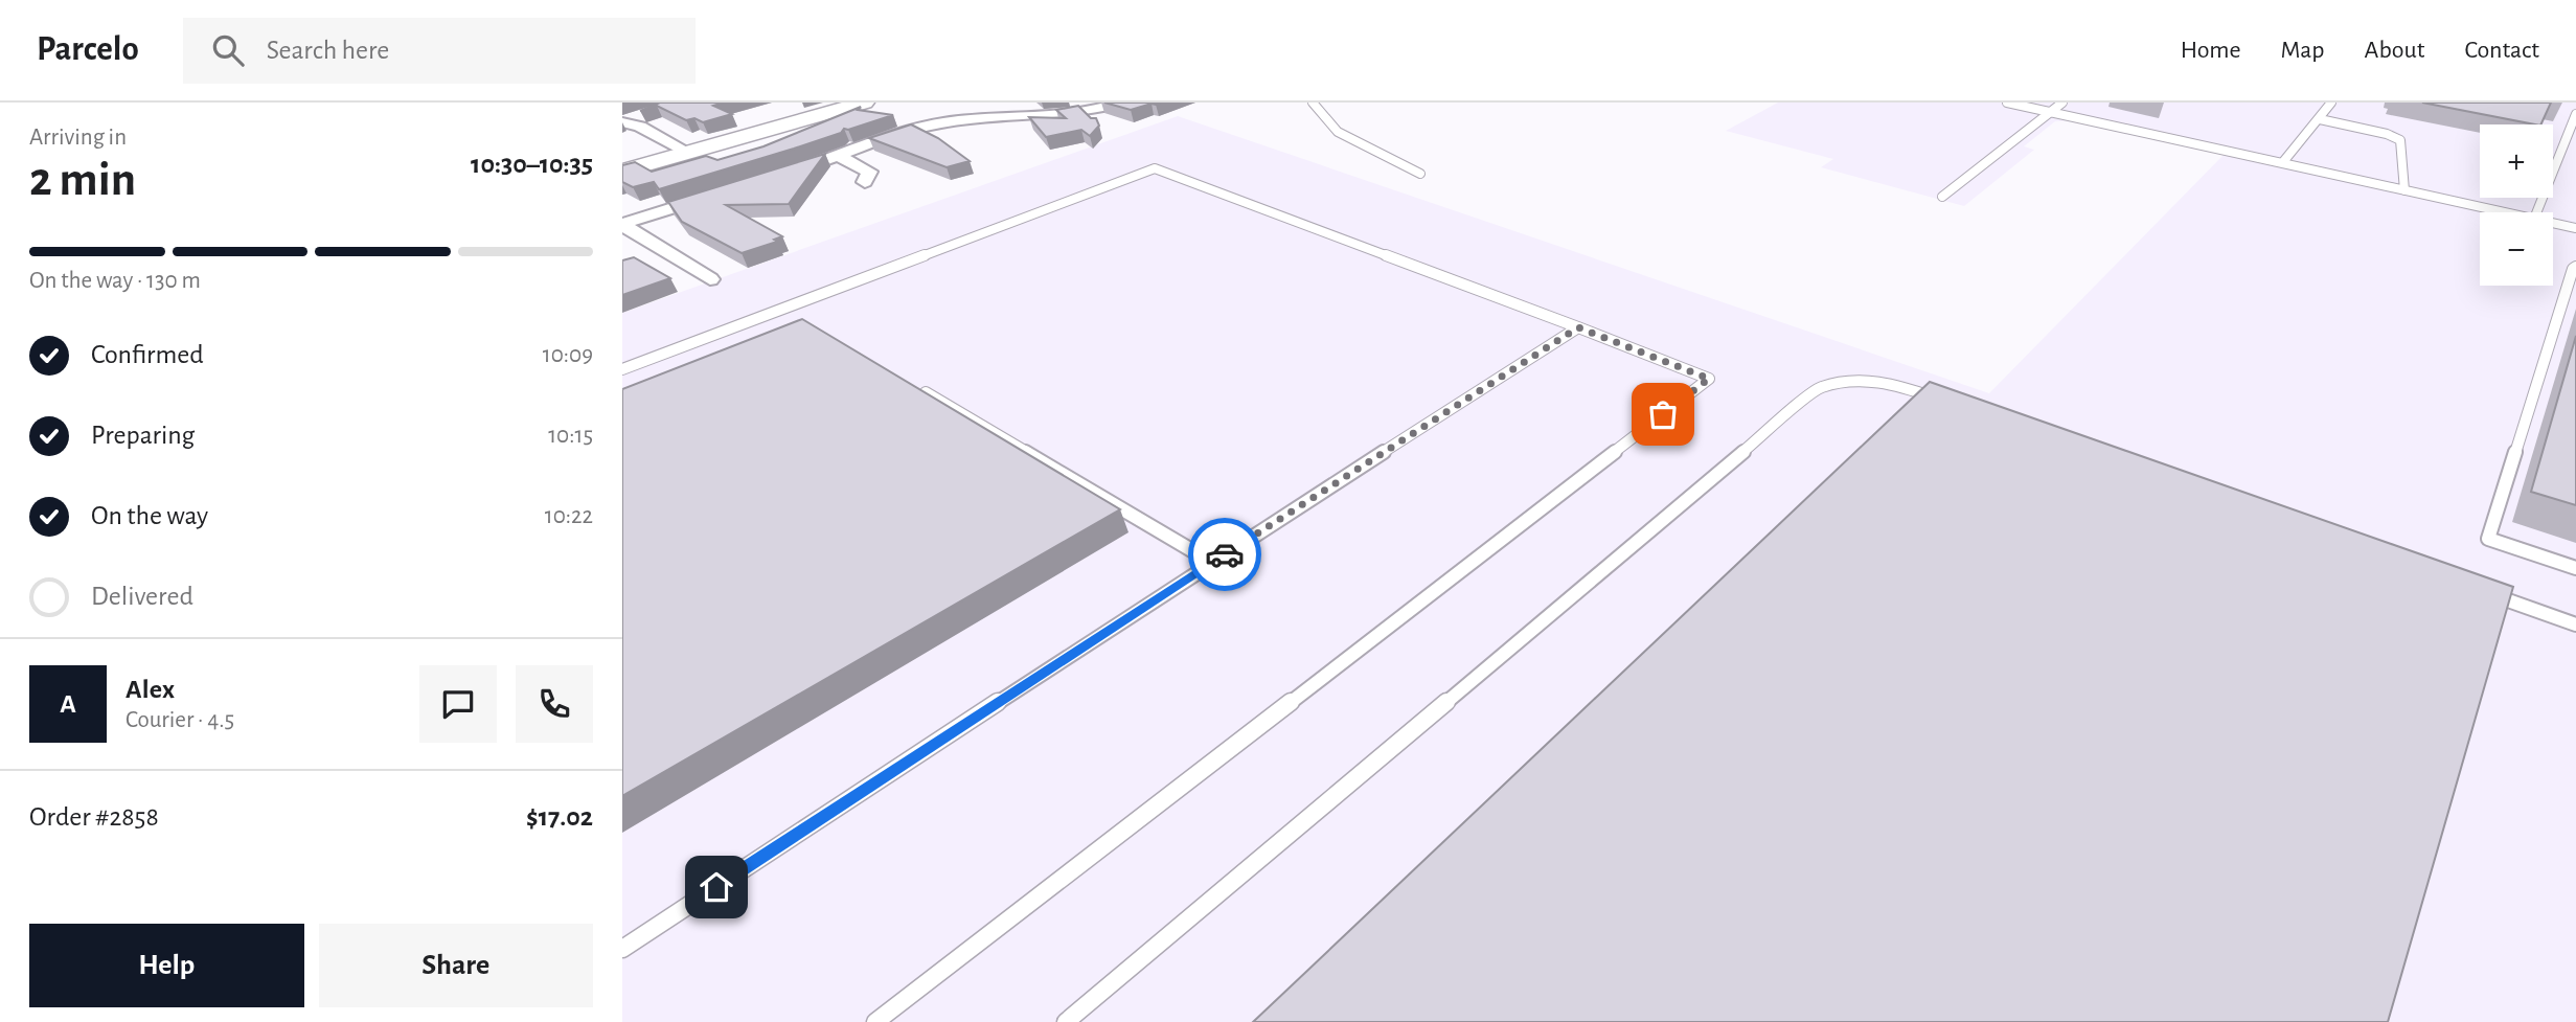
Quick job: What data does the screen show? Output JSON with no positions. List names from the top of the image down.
{
  "page": {
    "header": "Parcelo",
    "search": "Search here",
    "nav": [
      "Home",
      "Map",
      "About",
      "Contact"
    ],
    "heading": ["2 min", "Arriving in", "10:30–10:35"],
    "panel": [
      "Alex",
      "Courier · 4.5",
      "Order #2858",
      "$17.02"
    ],
    "map_buttons": ["+", "−"],
    "bar": "On the way · 130 m",
    "list": [
      ["Confirmed", "10:09"],
      ["Preparing", "10:15"],
      ["On the way", "10:22"],
      "Delivered"
    ],
    "round": "A",
    "buttons": ["Help", "Share"]
  }
}
